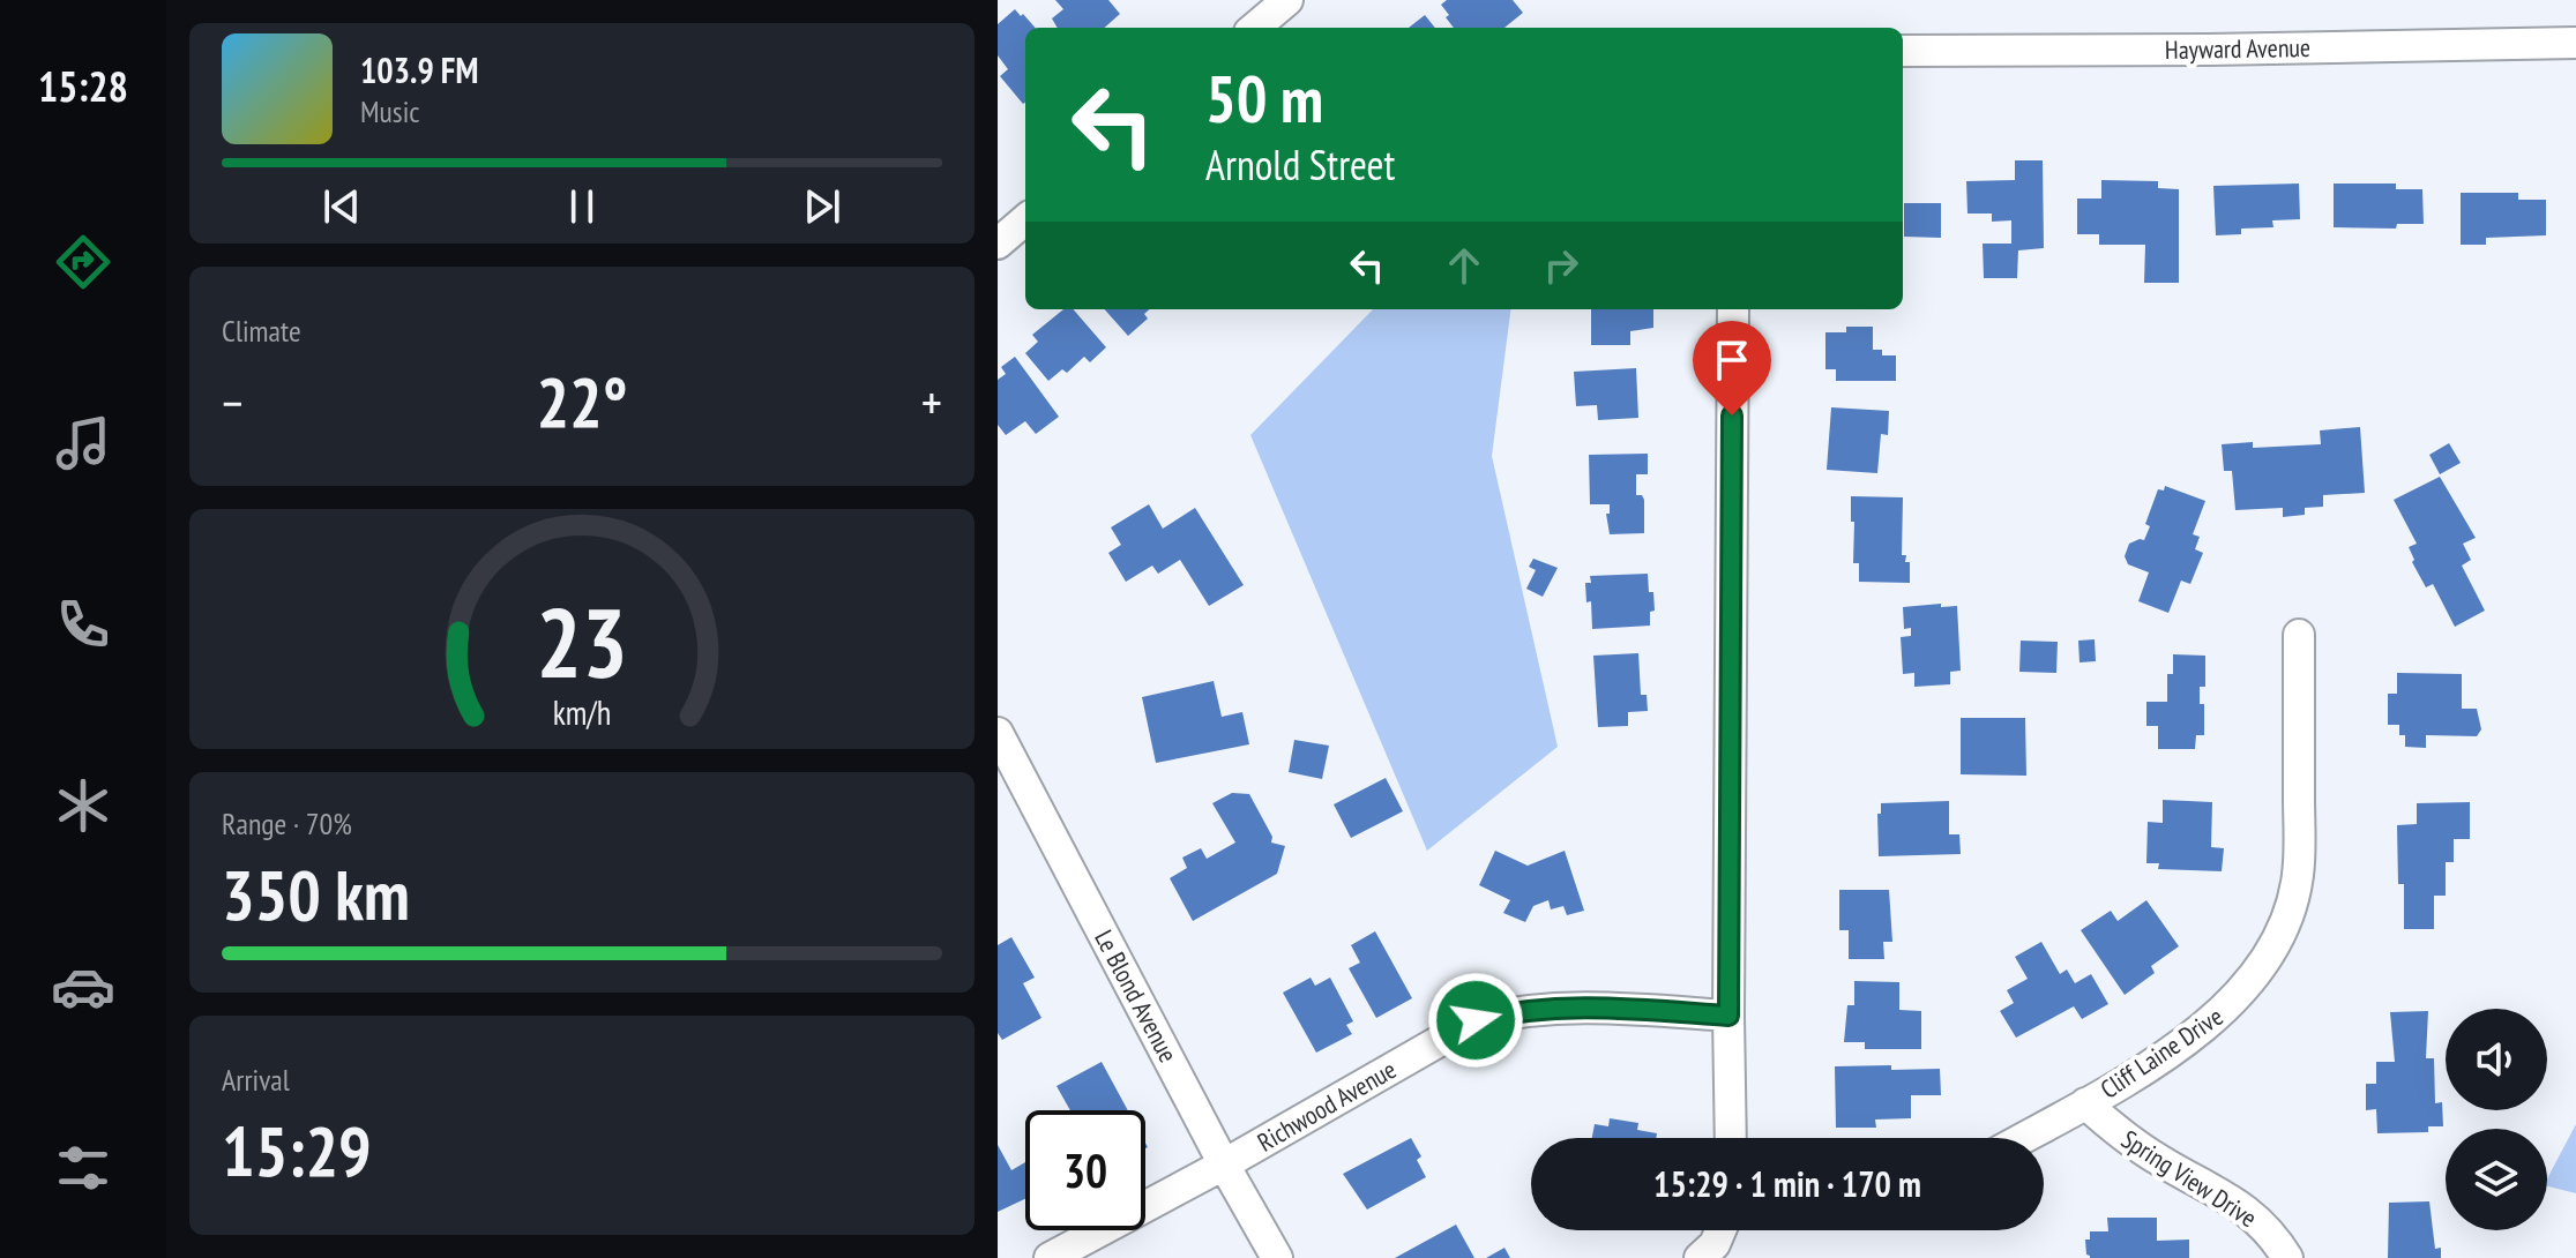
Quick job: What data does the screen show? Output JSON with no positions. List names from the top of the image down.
{
  "streets": {
    "street": [
      "Hayward Avenue",
      "Le Blond Avenue",
      "Cliff Laine Drive",
      "Richwood Avenue",
      "Spring View Drive"
    ]
  },
  "crossings": [
    ["Le Blond Avenue", "Richwood Avenue"],
    ["Cliff Laine Drive", "Spring View Drive"]
  ],
  "page": {
    "tabs": "15:28",
    "turn": ["50 m", "Arnold Street"],
    "song": ["103.9 FM", "Music"],
    "tile": [
      "Climate",
      ["Range · 70%", "350 km"],
      ["Arrival", "15:29"]
    ],
    "heat": ["−", "22°", "+"],
    "limit": "30",
    "trip": "15:29 · 1 min · 170 m",
    "gauge": ["23", "km/h"]
  }
}
